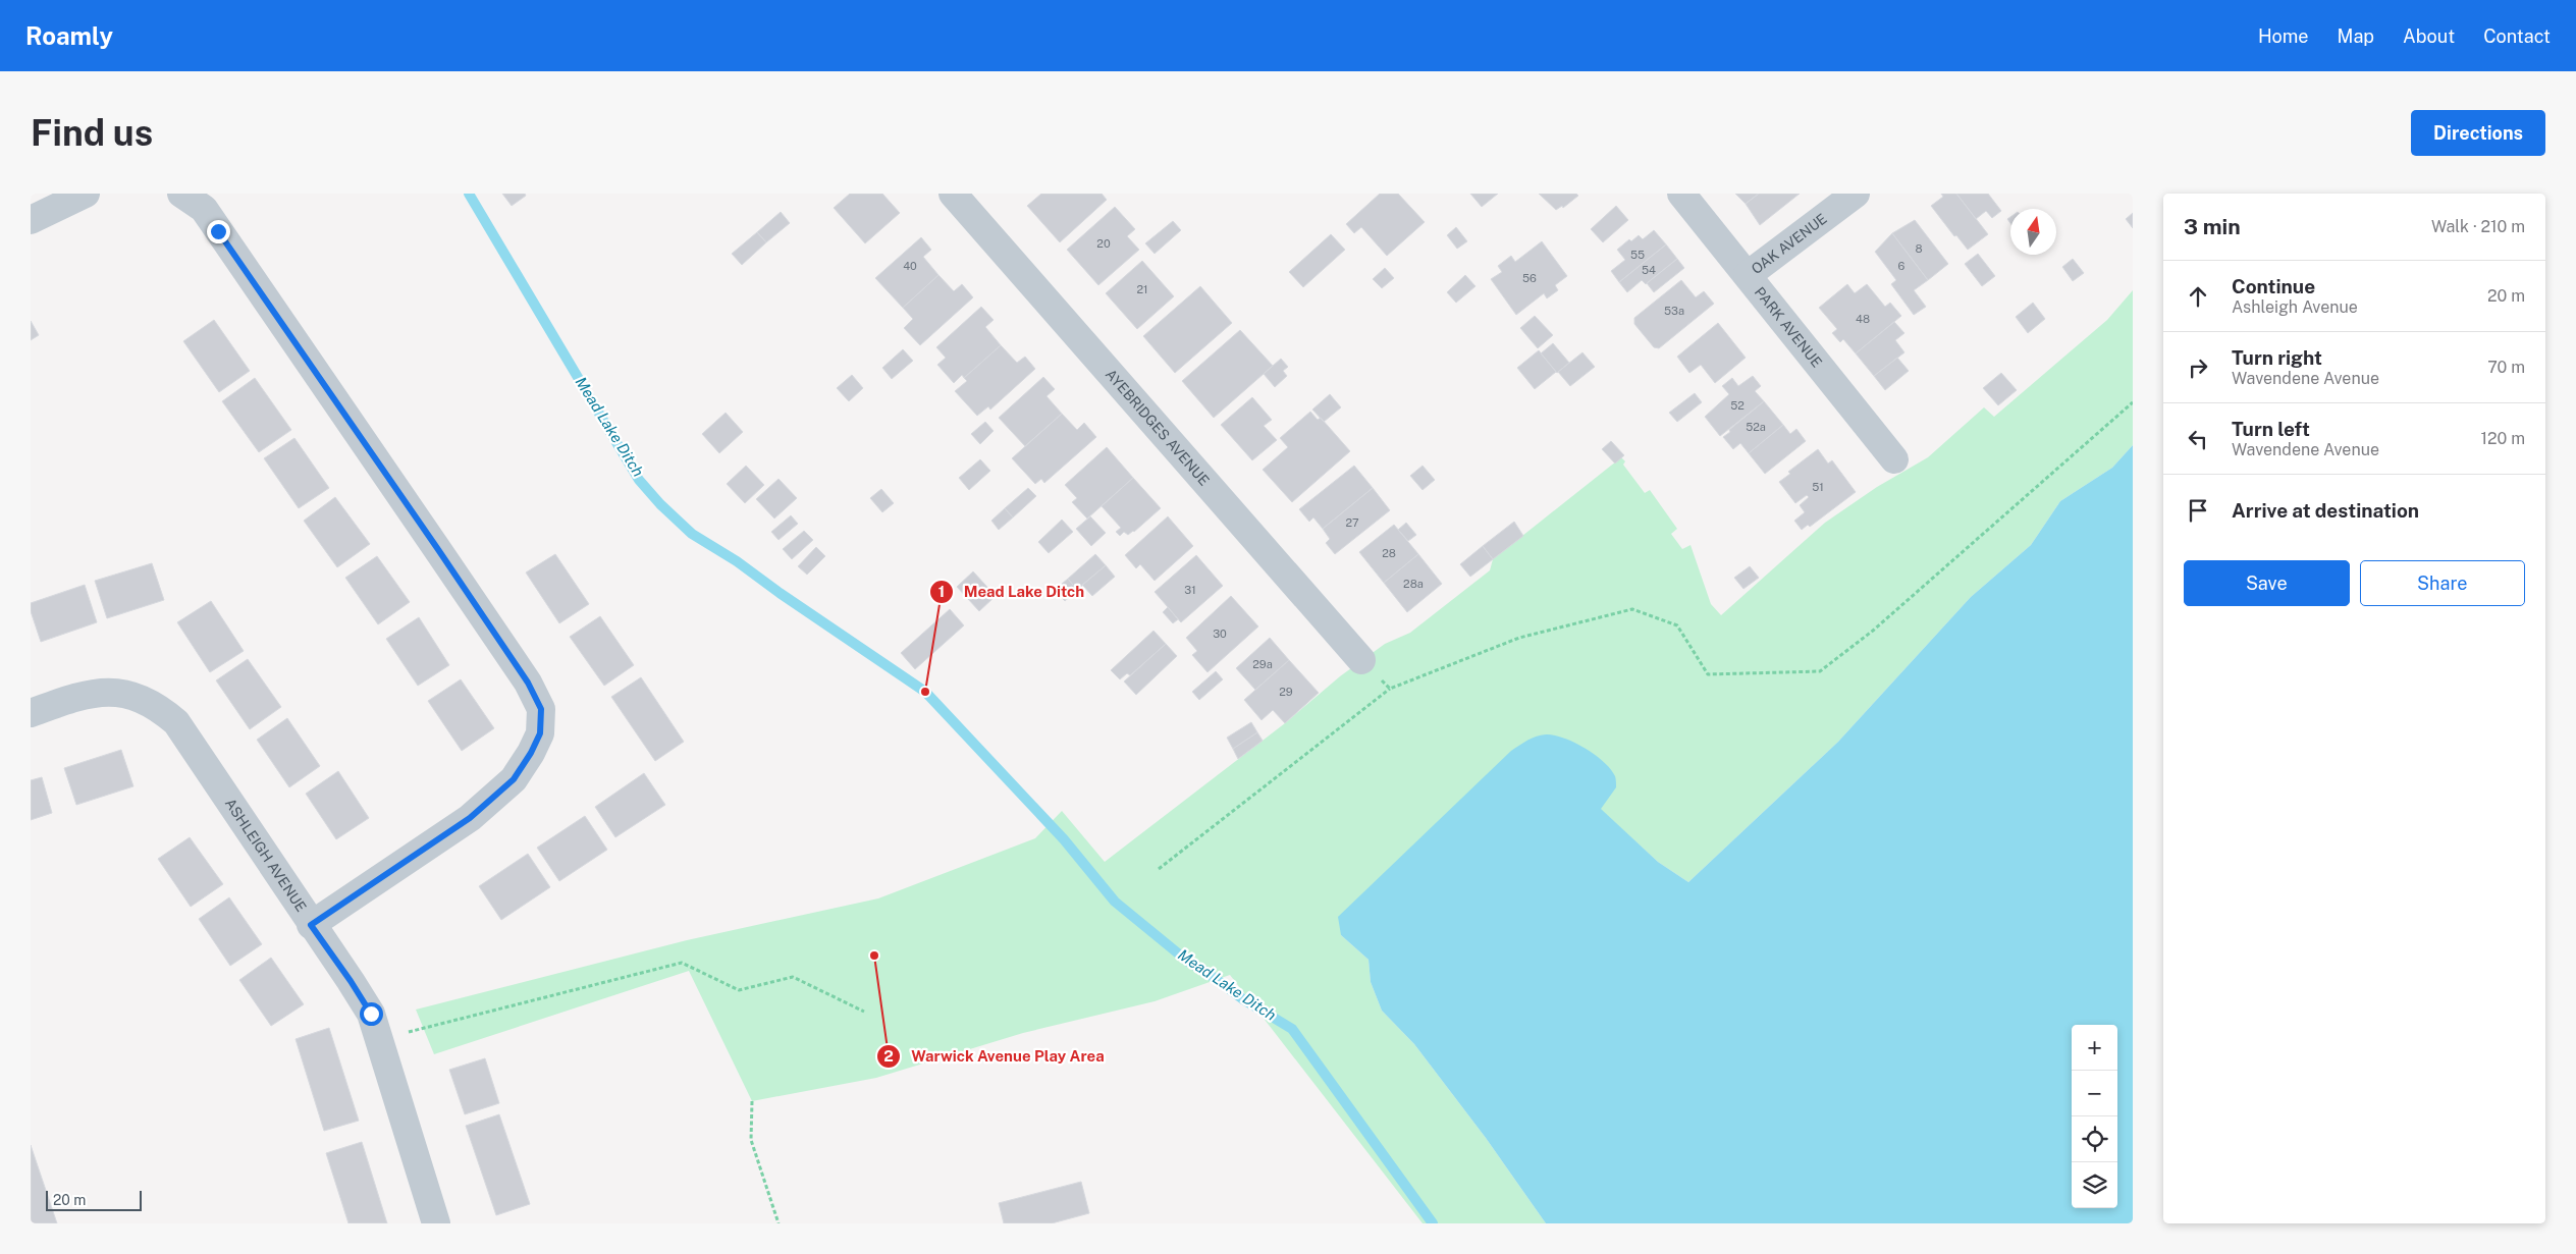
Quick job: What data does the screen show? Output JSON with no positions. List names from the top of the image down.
{
  "streets": {
    "street": [
      "OAK AVENUE",
      "PARK AVENUE",
      "AYEBRIDGES AVENUE",
      "ASHLEIGH AVENUE"
    ]
  },
  "crossings": [
    ["OAK AVENUE", "PARK AVENUE"]
  ],
  "water": ["Mead Lake Ditch"],
  "places": ["Mead Lake Ditch", "Warwick Avenue Play Area"],
  "house_numbers": [
    "20",
    "8",
    "55",
    "40",
    "6",
    "54",
    "56",
    "21",
    "53a",
    "48",
    "52",
    "52a",
    "51",
    "27",
    "28",
    "28a",
    "31",
    "30",
    "29a",
    "29"
  ],
  "scale_bar": "20 m",
  "north": "top",
  "page": {
    "header": "Roamly",
    "nav": [
      "Home",
      "Map",
      "About",
      "Contact"
    ],
    "buttons": [
      "Directions",
      ["Save", "Share"]
    ],
    "title": "Find us",
    "heading": ["3 min", "Walk · 210 m"],
    "list": [
      ["Continue", "Ashleigh Avenue", "20 m"],
      ["Turn right", "Wavendene Avenue", "70 m"],
      ["Turn left", "Wavendene Avenue", "120 m"],
      "Arrive at destination"
    ],
    "map_buttons": ["+", "−"],
    "scale": "20 m"
  }
}
